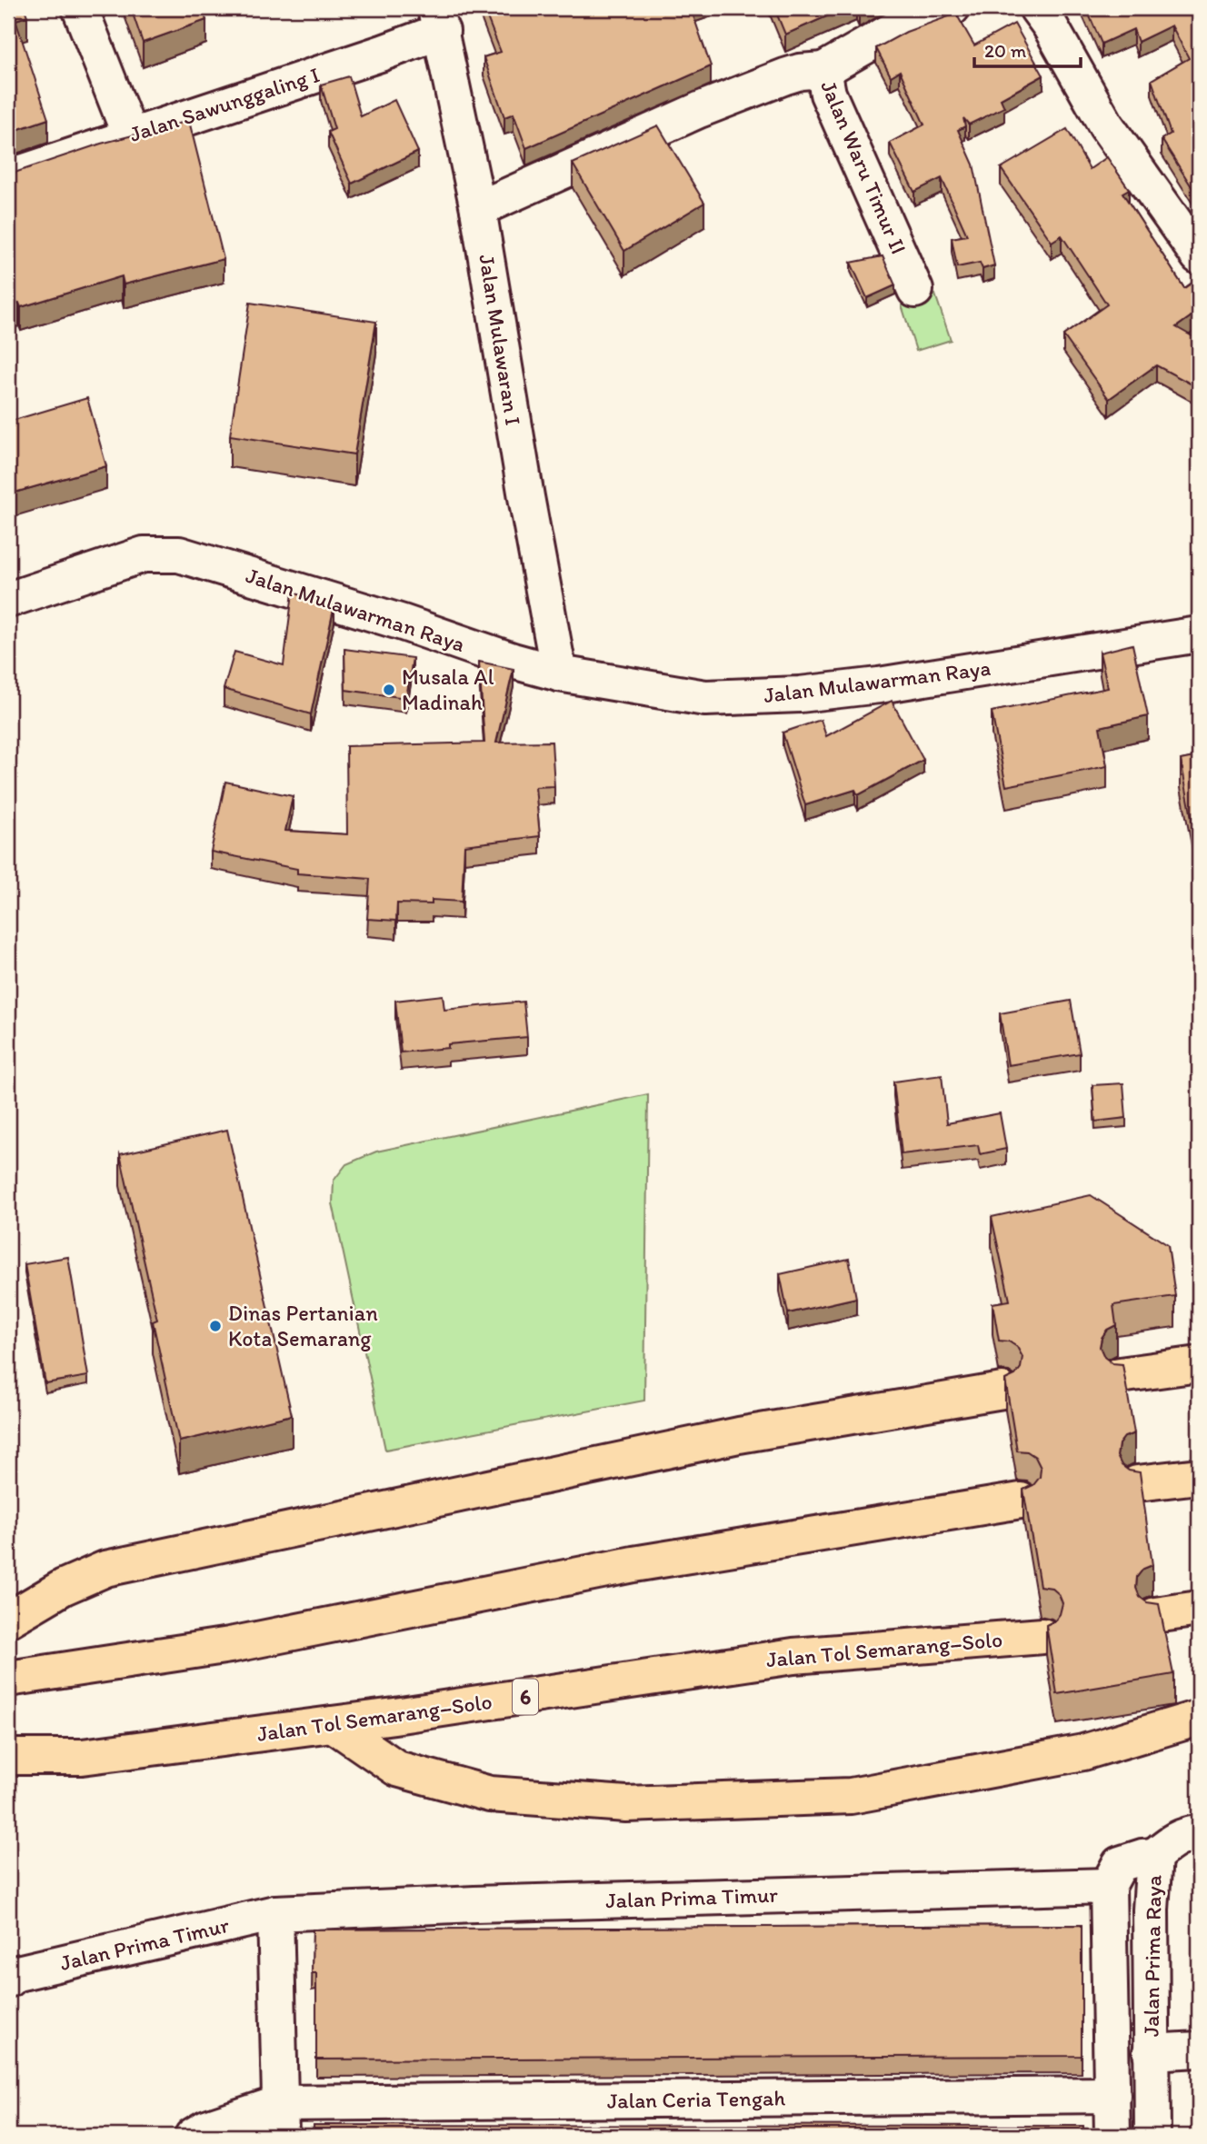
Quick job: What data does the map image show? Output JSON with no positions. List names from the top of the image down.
{
  "streets": {
    "highway": ["Jalan Tol Semarang–Solo", "6"],
    "street": [
      "Jalan Sawunggaling I",
      "Jalan Waru Timur II",
      "Jalan Mulawaran I",
      "Jalan Mulawarman Raya",
      "Jalan Prima Timur",
      "Jalan Prima Raya",
      "Jalan Ceria Tengah"
    ]
  },
  "crossings": [
    ["Jalan Sawunggaling I", "Jalan Mulawaran I"],
    ["Jalan Mulawaran I", "Jalan Mulawarman Raya"],
    ["Jalan Prima Timur", "Jalan Prima Raya"],
    ["Jalan Prima Raya", "Jalan Ceria Tengah"]
  ],
  "places": ["Musala Al Madinah", "Dinas Pertanian Kota Semarang"],
  "scale_bar": "20 m"
}
